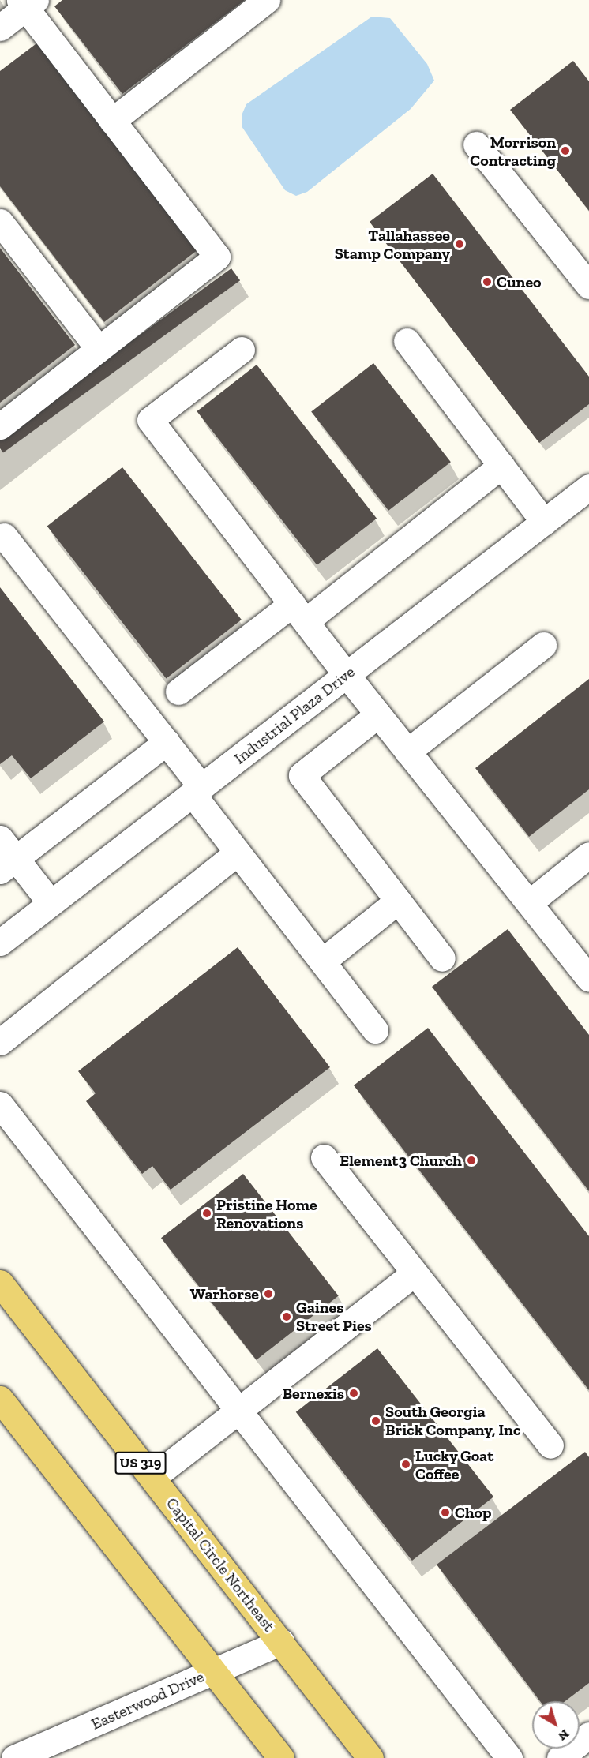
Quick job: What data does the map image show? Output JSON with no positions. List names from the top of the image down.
{
  "streets": {
    "main road": ["US 319", "Capital Circle Northeast"],
    "street": ["Industrial Plaza Drive", "Easterwood Drive"]
  },
  "crossings": [
    ["Capital Circle Northeast", "Easterwood Drive"]
  ],
  "places": [
    "Morrison Contracting",
    "Tallahassee Stamp Company",
    "Cuneo",
    "Element3 Church",
    "Pristine Home Renovations",
    "Warhorse",
    "Gaines Street Pies",
    "Bernexis",
    "South Georgia Brick Company, Inc",
    "Lucky Goat Coffee",
    "Chop"
  ],
  "north": "bottom right"
}
